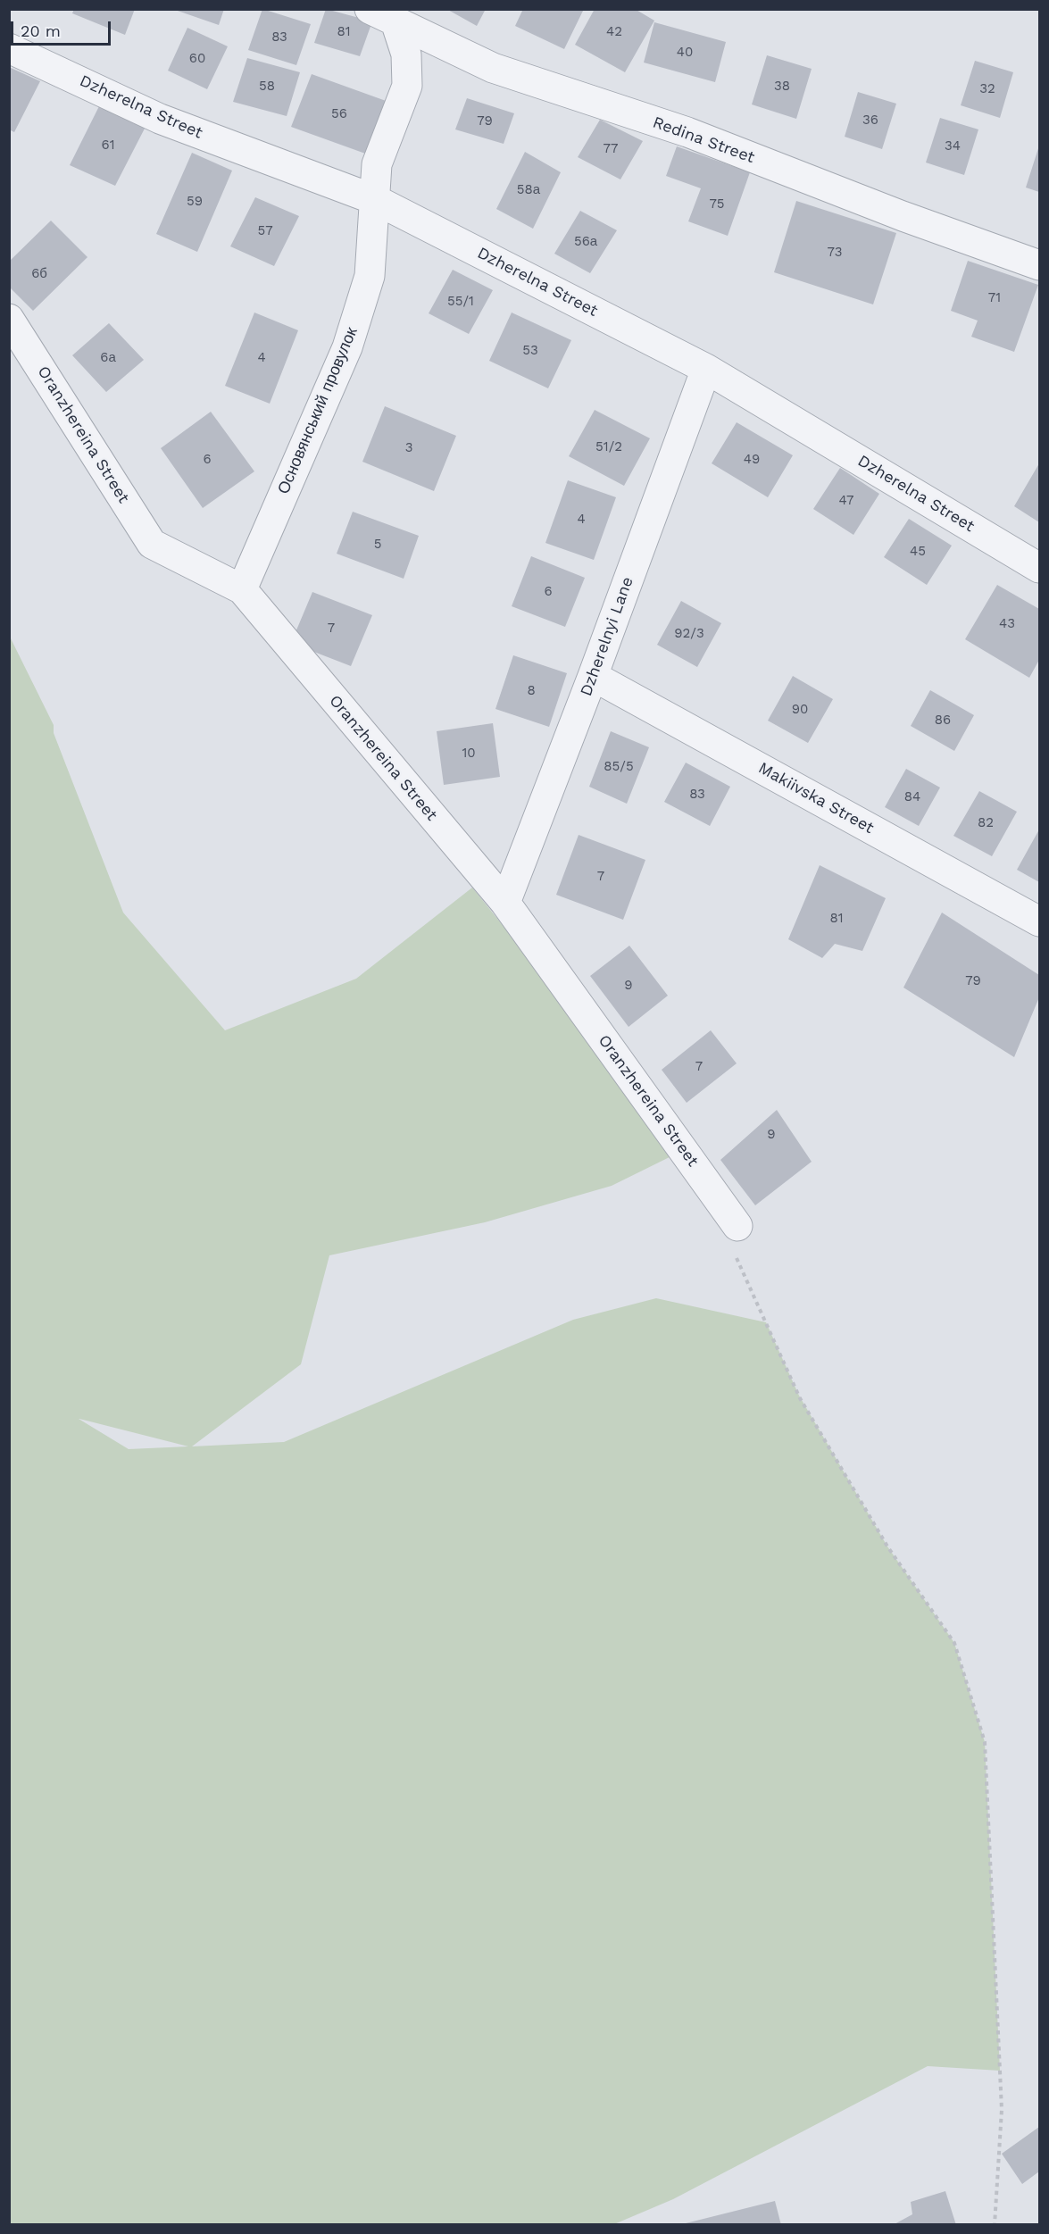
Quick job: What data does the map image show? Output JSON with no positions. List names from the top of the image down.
{
  "streets": {
    "street": [
      "Dzherelna Street",
      "Redina Street",
      "Основянський провулок",
      "Oranzhereina Street",
      "Dzherelnyi Lane",
      "Makiivska Street"
    ]
  },
  "crossings": [
    ["Dzherelna Street", "Основянський провулок"],
    ["Dzherelna Street", "Dzherelnyi Lane"],
    ["Redina Street", "Основянський провулок"],
    ["Основянський провулок", "Oranzhereina Street"],
    ["Oranzhereina Street", "Dzherelnyi Lane"],
    ["Dzherelnyi Lane", "Makiivska Street"]
  ],
  "house_numbers": [
    "81",
    "42",
    "83",
    "40",
    "60",
    "58",
    "38",
    "32",
    "56",
    "36",
    "79",
    "61",
    "34",
    "77",
    "58а",
    "59",
    "75",
    "57",
    "56а",
    "73",
    "6б",
    "71",
    "55/1",
    "53",
    "6а",
    "4",
    "51/2",
    "3",
    "6",
    "49",
    "47",
    "4",
    "5",
    "45",
    "6",
    "43",
    "7",
    "92/3",
    "8",
    "90",
    "86",
    "10",
    "85/5",
    "83",
    "84",
    "82",
    "7",
    "81",
    "79",
    "9",
    "7",
    "9"
  ],
  "scale_bar": "20 m"
}
